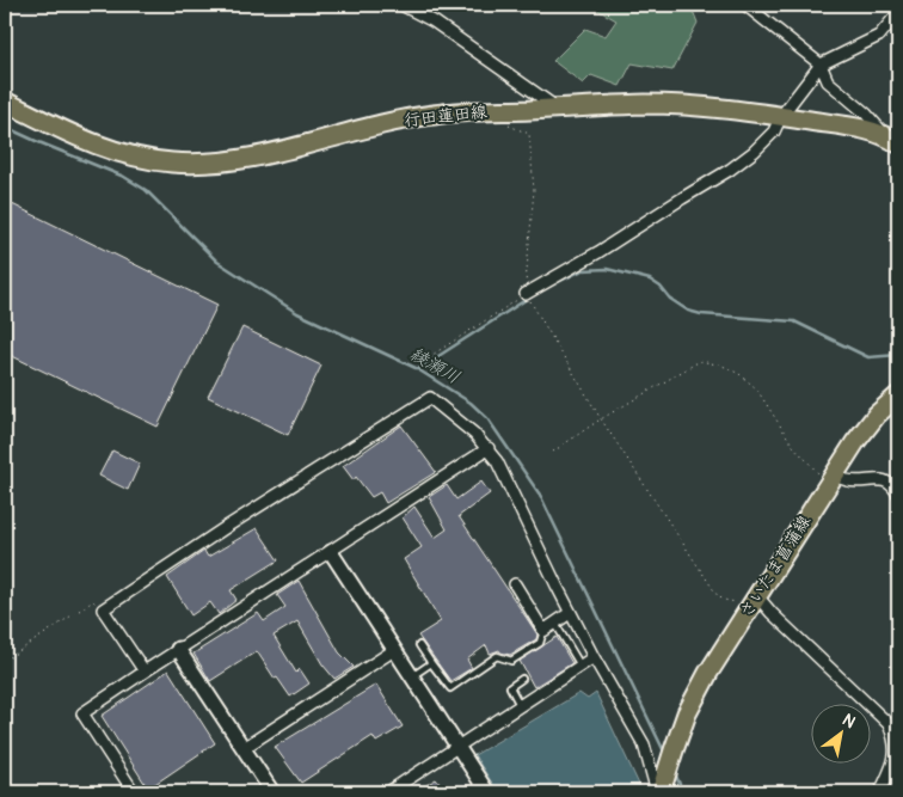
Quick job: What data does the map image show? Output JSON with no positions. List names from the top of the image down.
{
  "streets": {
    "main road": ["行田蓮田線", "さいたま菖蒲線"]
  },
  "water": ["綾瀬川"],
  "north": "top right"
}
